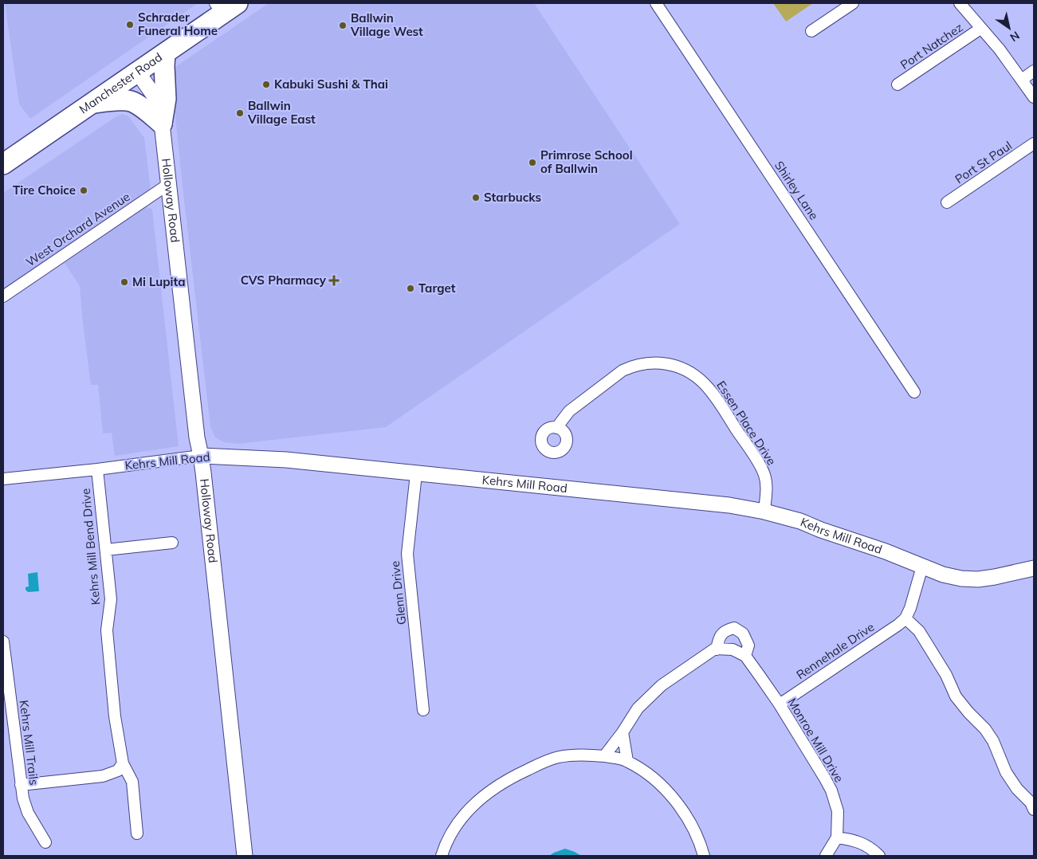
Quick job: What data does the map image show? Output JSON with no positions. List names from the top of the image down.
{
  "streets": {
    "highway": ["Manchester Road"],
    "street": [
      "Port Natchez",
      "Port St Paul",
      "Shirley Lane",
      "Holloway Road",
      "West Orchard Avenue",
      "Essen Place Drive",
      "Kehrs Mill Road",
      "Kehrs Mill Bend Drive",
      "Glenn Drive",
      "Rennehale Drive",
      "Monroe Mill Drive",
      "Kehrs Mill Trails"
    ]
  },
  "crossings": [
    ["Manchester Road", "Holloway Road"],
    ["Holloway Road", "West Orchard Avenue"],
    ["Holloway Road", "Kehrs Mill Road"],
    ["Essen Place Drive", "Kehrs Mill Road"],
    ["Kehrs Mill Road", "Kehrs Mill Bend Drive"],
    ["Kehrs Mill Road", "Glenn Drive"],
    ["Rennehale Drive", "Monroe Mill Drive"]
  ],
  "places": {
    "other": [
      "Schrader Funeral Home",
      "Ballwin Village West",
      "Kabuki Sushi & Thai",
      "Ballwin Village East",
      "Primrose School of Ballwin",
      "Tire Choice",
      "Starbucks",
      "Mi Lupita",
      "Target"
    ],
    "health": ["CVS Pharmacy"]
  },
  "north": "bottom right"
}
